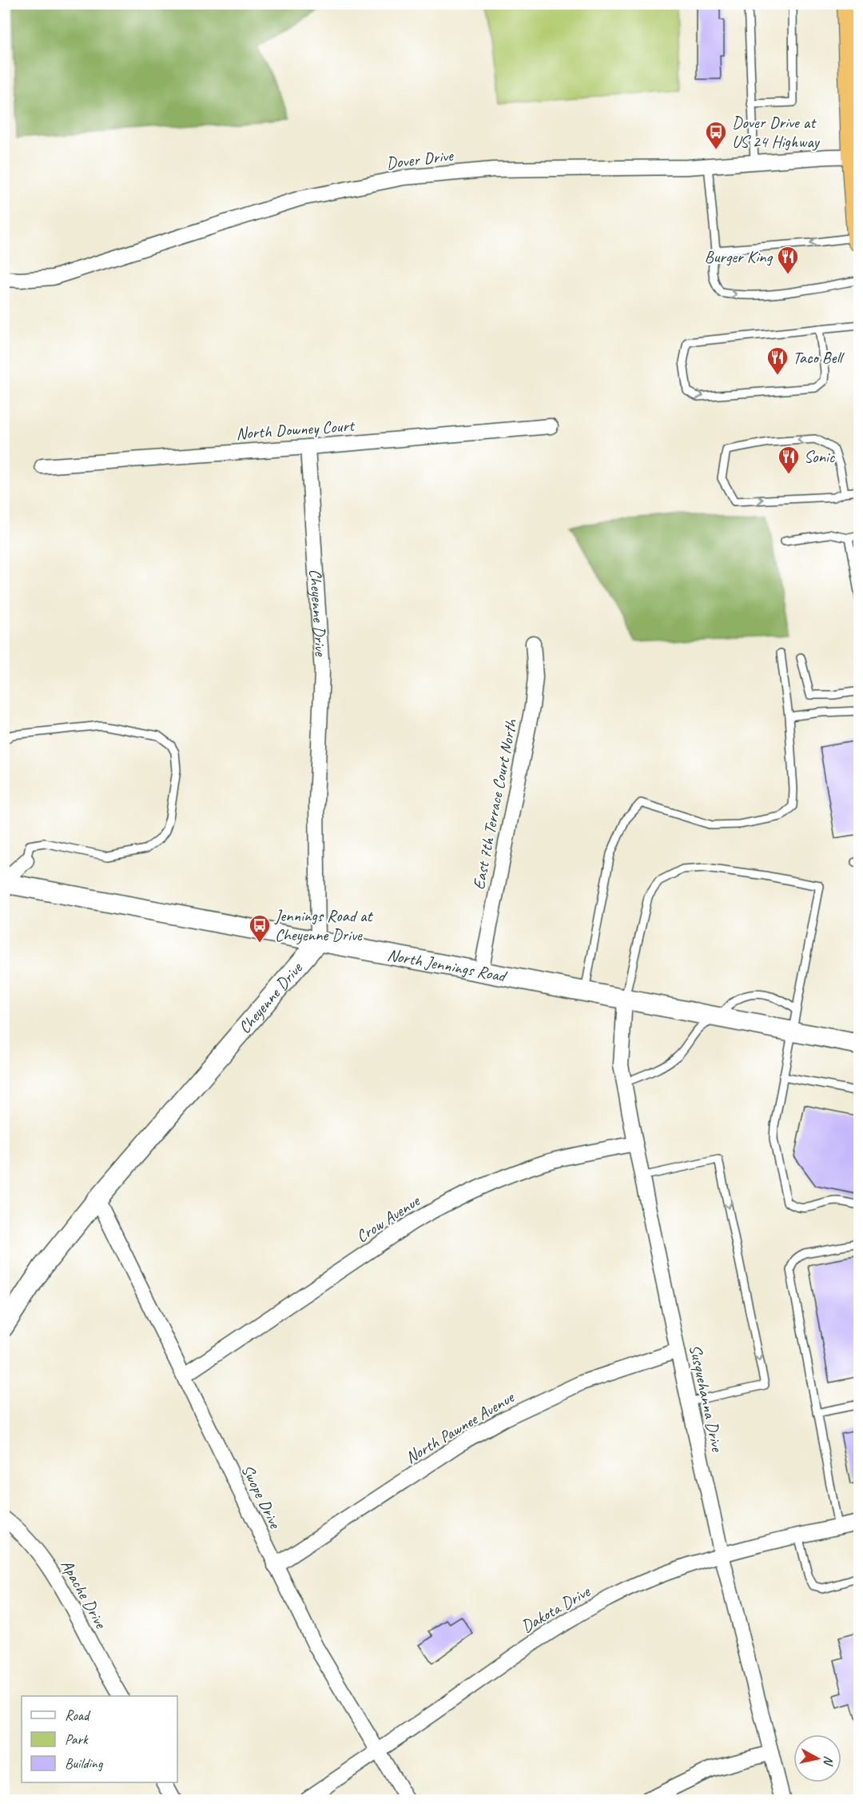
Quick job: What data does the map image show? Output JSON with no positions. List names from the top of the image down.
{
  "streets": {
    "street": [
      "Dover Drive",
      "North Downey Court",
      "Cheyenne Drive",
      "East 7th Terrace Court North",
      "North Jennings Road",
      "Crow Avenue",
      "Susquehanna Drive",
      "North Pawnee Avenue",
      "Swope Drive",
      "Apache Drive",
      "Dakota Drive"
    ]
  },
  "crossings": [
    ["North Downey Court", "Cheyenne Drive"],
    ["Cheyenne Drive", "North Jennings Road"],
    ["Cheyenne Drive", "Swope Drive"],
    ["East 7th Terrace Court North", "North Jennings Road"],
    ["North Jennings Road", "Susquehanna Drive"],
    ["Crow Avenue", "Susquehanna Drive"],
    ["Crow Avenue", "Swope Drive"],
    ["Susquehanna Drive", "North Pawnee Avenue"],
    ["Susquehanna Drive", "Dakota Drive"],
    ["North Pawnee Avenue", "Swope Drive"],
    ["Swope Drive", "Dakota Drive"]
  ],
  "places": {
    "bus stop": ["Dover Drive at US 24 Highway", "Jennings Road at Cheyenne Drive"],
    "restaurant": ["Burger King", "Taco Bell", "Sonic"]
  },
  "legend": ["Road", "Park", "Building"],
  "north": "right"
}
